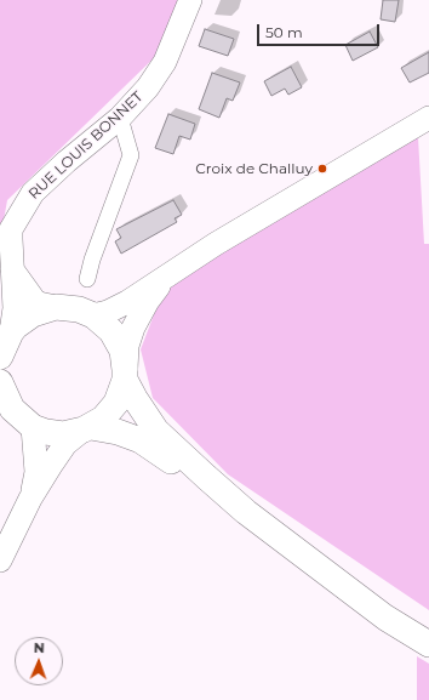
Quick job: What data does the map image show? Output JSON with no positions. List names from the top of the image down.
{
  "streets": {
    "street": ["RUE LOUIS BONNET"]
  },
  "places": ["Croix de Challuy"],
  "scale_bar": "50 m",
  "north": "top"
}
